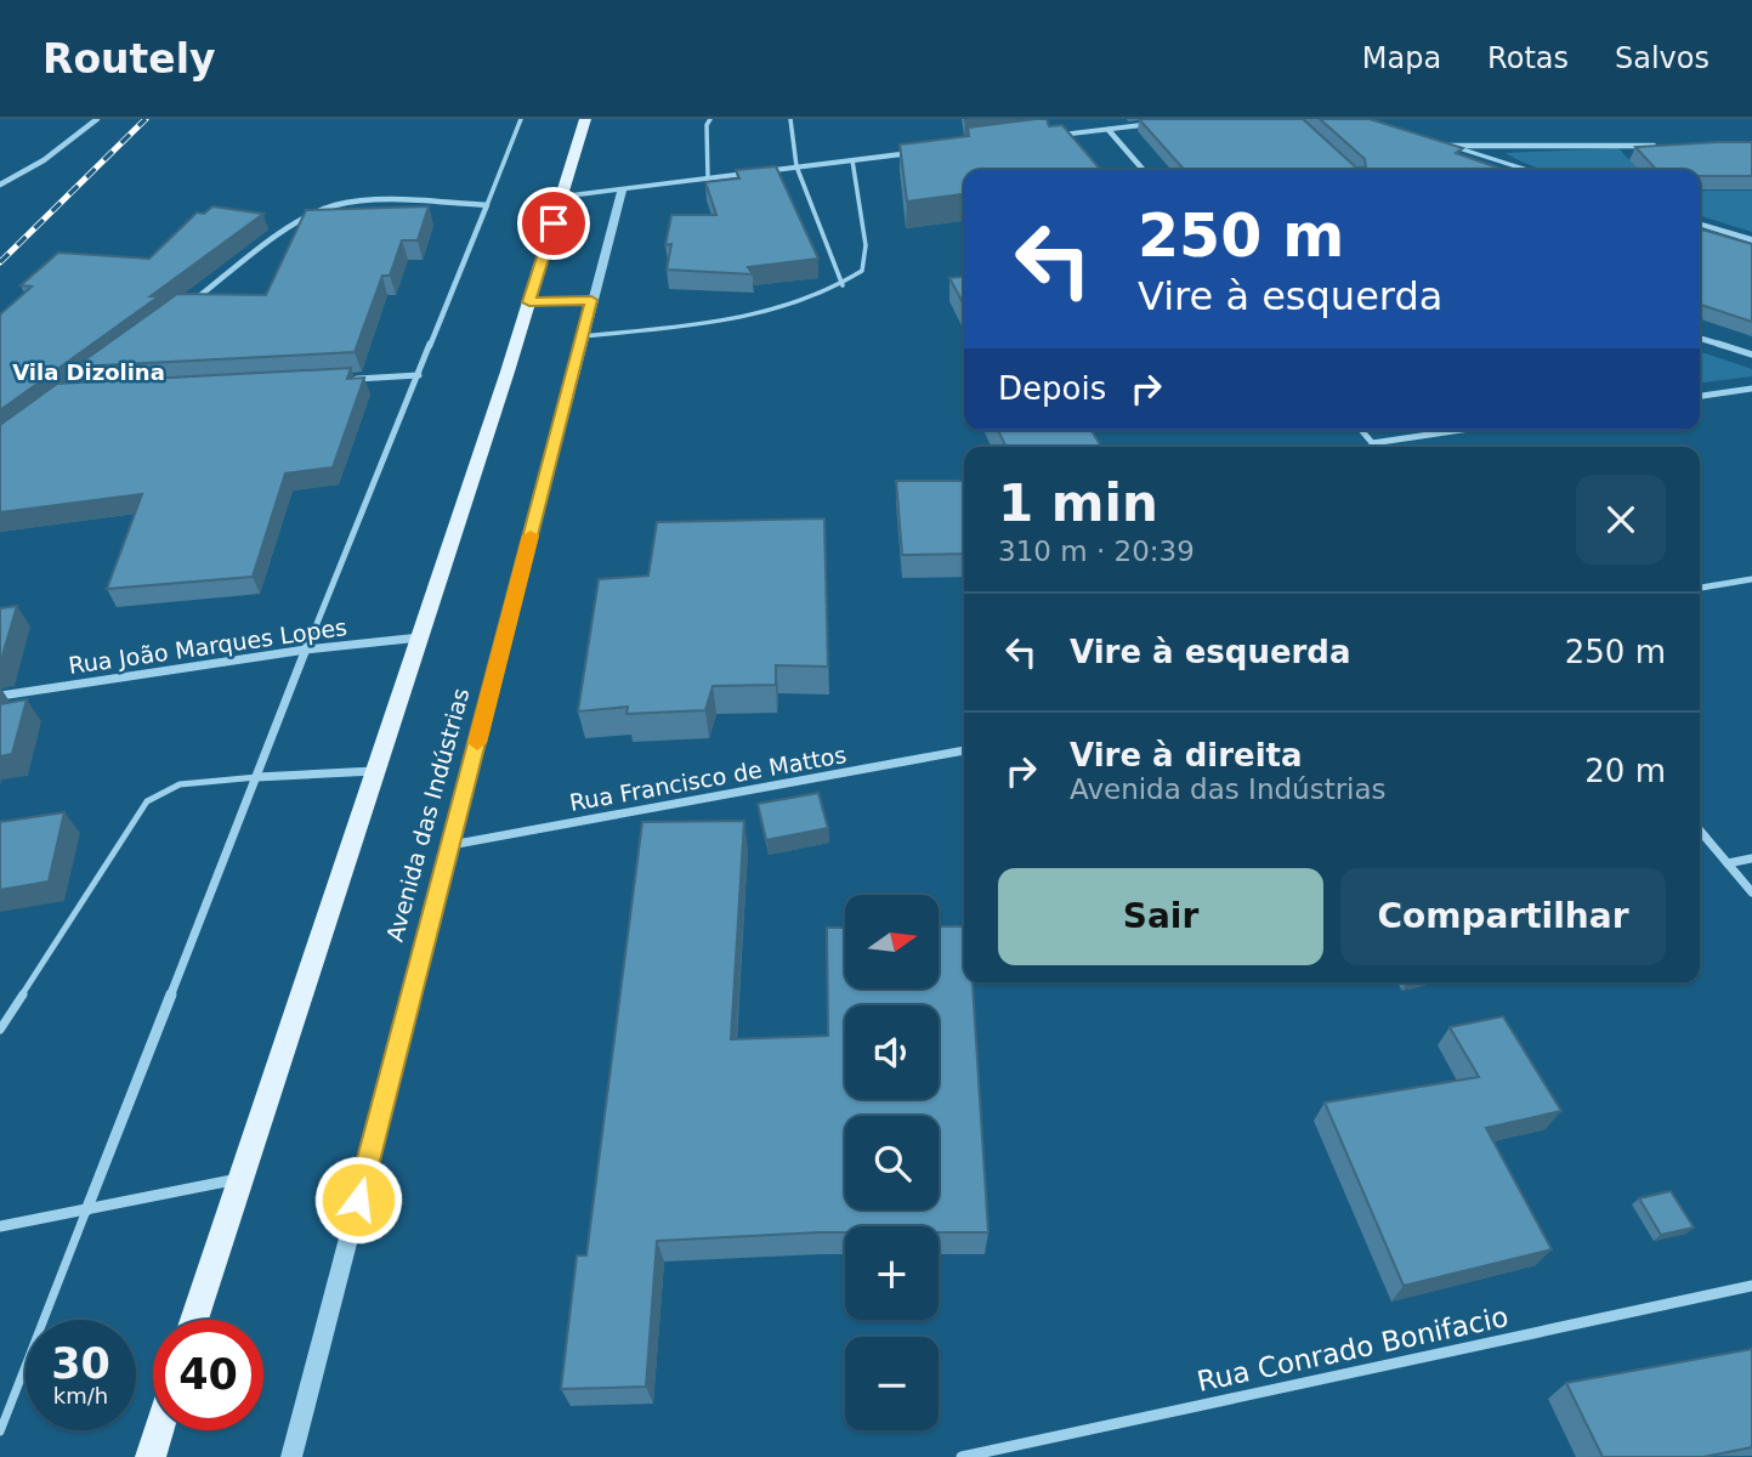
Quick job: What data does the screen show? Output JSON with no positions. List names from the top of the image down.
{
  "streets": {
    "street": [
      "Rua João Marques Lopes",
      "Rua Francisco de Mattos",
      "Avenida das Indústrias",
      "Rua Conrado Bonifacio"
    ]
  },
  "crossings": [
    ["Rua Francisco de Mattos", "Avenida das Indústrias"]
  ],
  "districts": ["Vila Dizolina"],
  "north": "right",
  "page": {
    "header": "Routely",
    "nav": ["Mapa", "Rotas", "Salvos"],
    "turn": ["250 m", "Vire à esquerda"],
    "then": "Depois",
    "heading": ["1 min", "310 m · 20:39"],
    "list": [
      {
        "name": "Vire à esquerda",
        "value": "250 m"
      },
      {
        "name": "Vire à direita",
        "note": "Avenida das Indústrias",
        "value": "20 m"
      }
    ],
    "buttons": ["Sair", "Compartilhar"],
    "map_buttons": ["+", "−"],
    "speed": "30 km/h",
    "limit": "40"
  }
}
